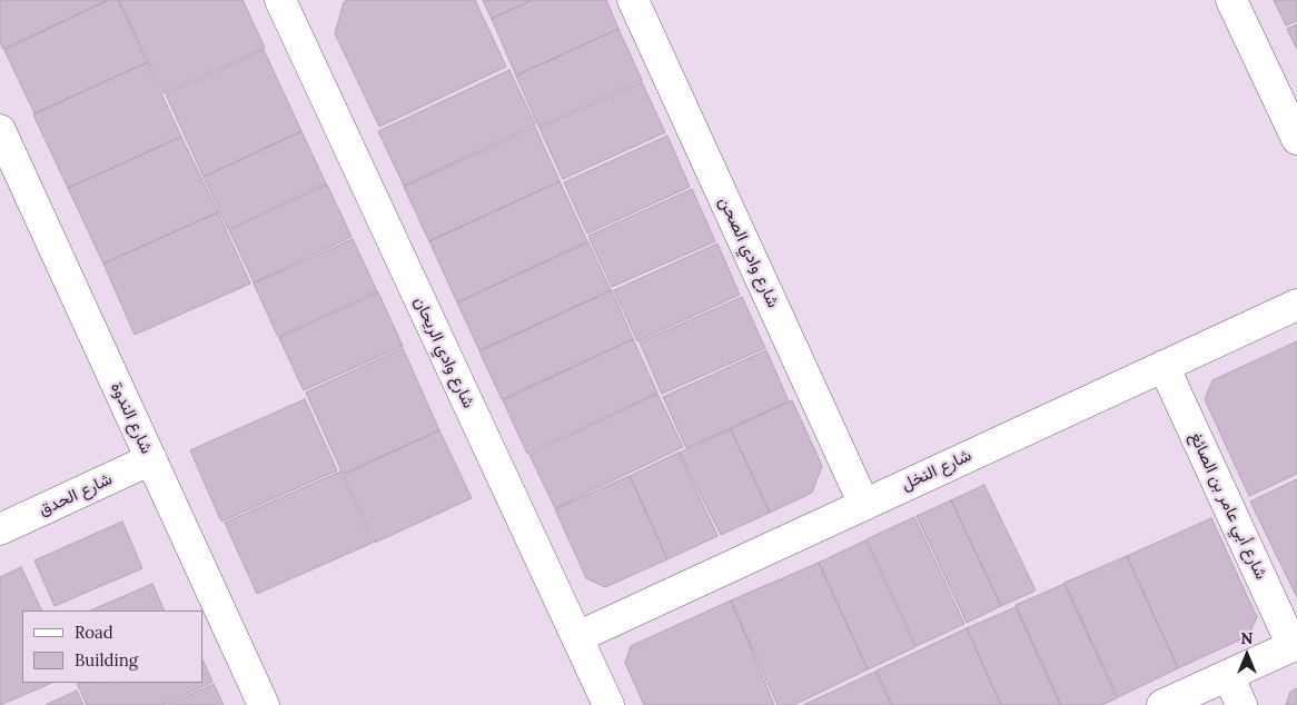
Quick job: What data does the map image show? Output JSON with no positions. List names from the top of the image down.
{
  "streets": {
    "street": [
      "شارع وادي الصحن",
      "شارع وادي الريحان",
      "شارع الندوة",
      "شارع النخل",
      "شارع الحدق",
      "شارع أبي عامر بن الصائغ"
    ]
  },
  "crossings": [
    ["شارع وادي الصحن", "شارع النخل"],
    ["شارع وادي الريحان", "شارع النخل"],
    ["شارع الندوة", "شارع الحدق"],
    ["شارع النخل", "شارع أبي عامر بن الصائغ"]
  ],
  "legend": ["Road", "Building"],
  "north": "top"
}
